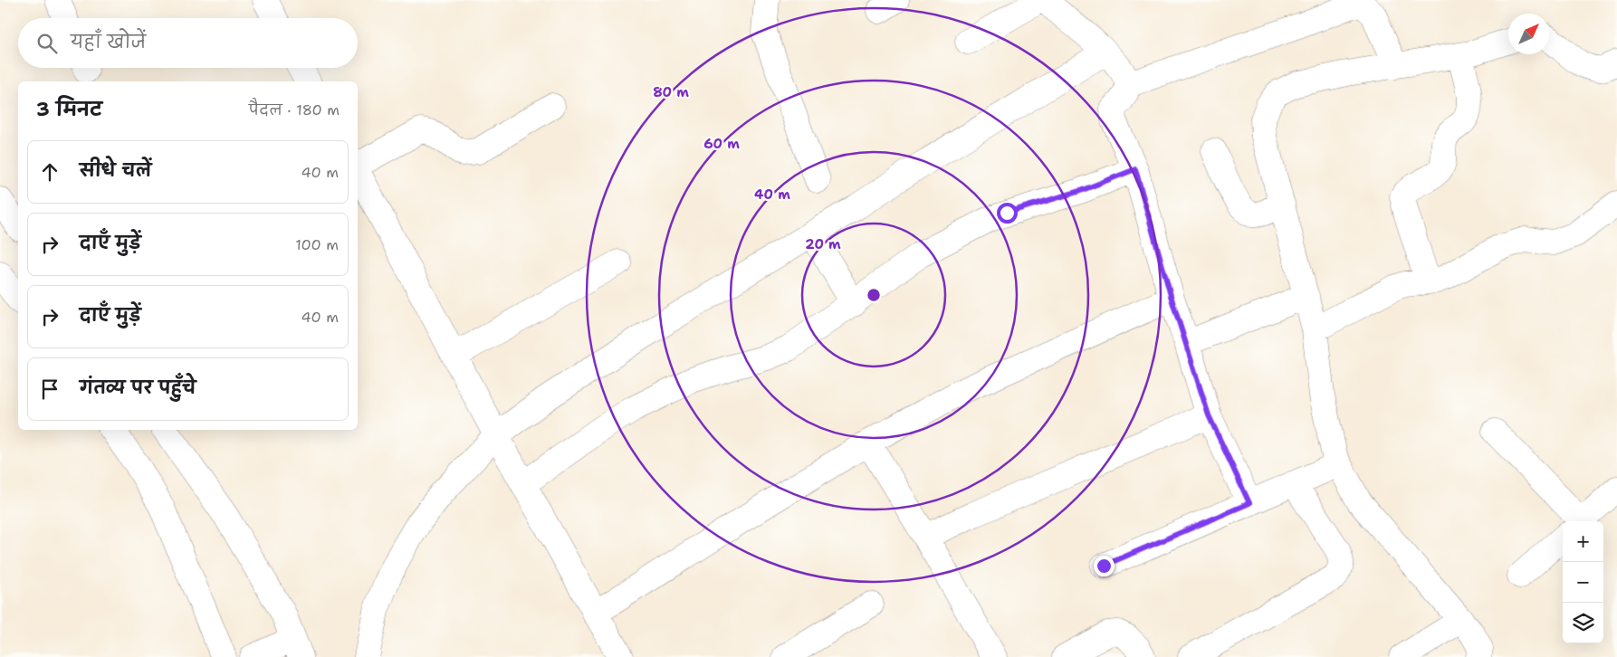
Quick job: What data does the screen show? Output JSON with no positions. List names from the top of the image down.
{
  "north": "top right",
  "page": {
    "search": "यहाँ खोजें",
    "heading": ["3 मिनट", "पैदल · 180 m"],
    "list": [
      ["सीधे चलें", "40 m"],
      ["दाएँ मुड़ें", "100 m"],
      ["दाएँ मुड़ें", "40 m"],
      "गंतव्य पर पहुँचे"
    ],
    "map_buttons": ["+", "−"]
  },
  "rings": [
    "80 m",
    "60 m",
    "40 m",
    "20 m"
  ]
}
